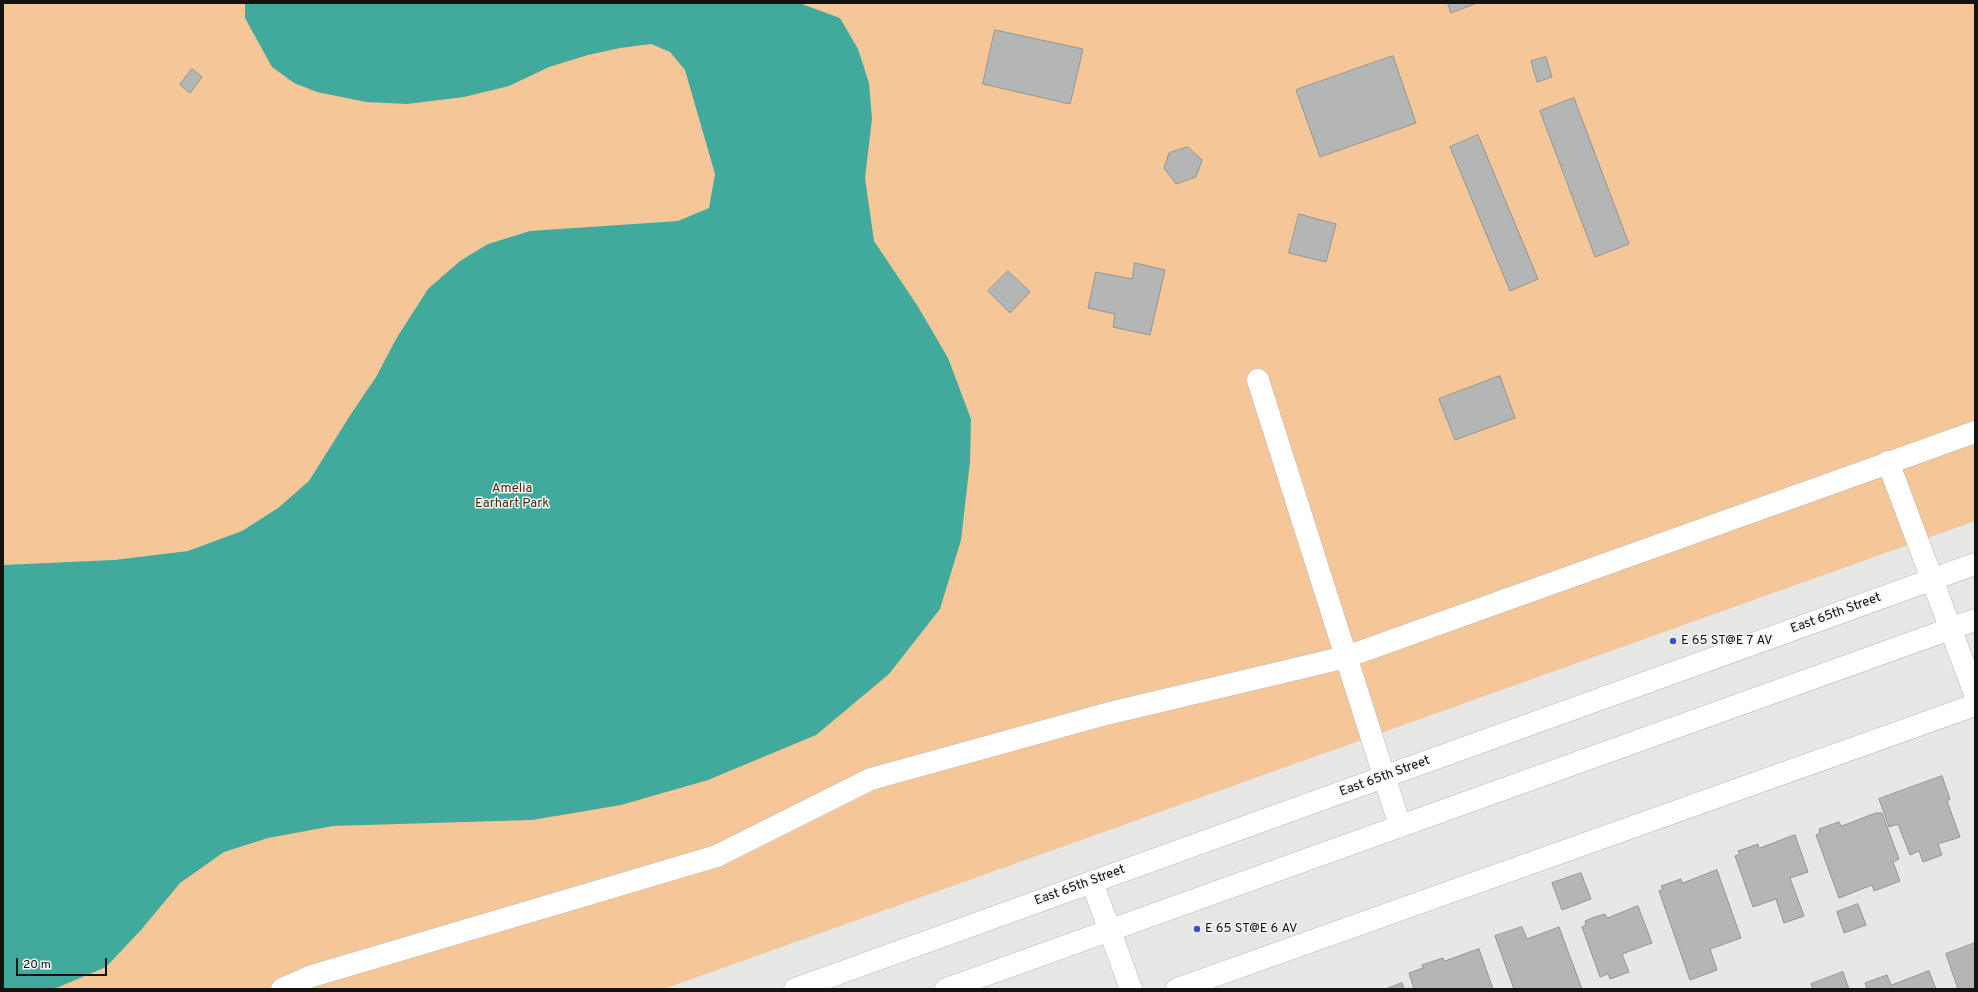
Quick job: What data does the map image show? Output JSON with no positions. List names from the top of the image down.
{
  "streets": {
    "main road": ["East 65th Street"]
  },
  "parks": ["Amelia Earhart Park"],
  "places": ["E 65 ST@E 7 AV", "E 65 ST@E 6 AV"],
  "scale_bar": "20 m"
}
